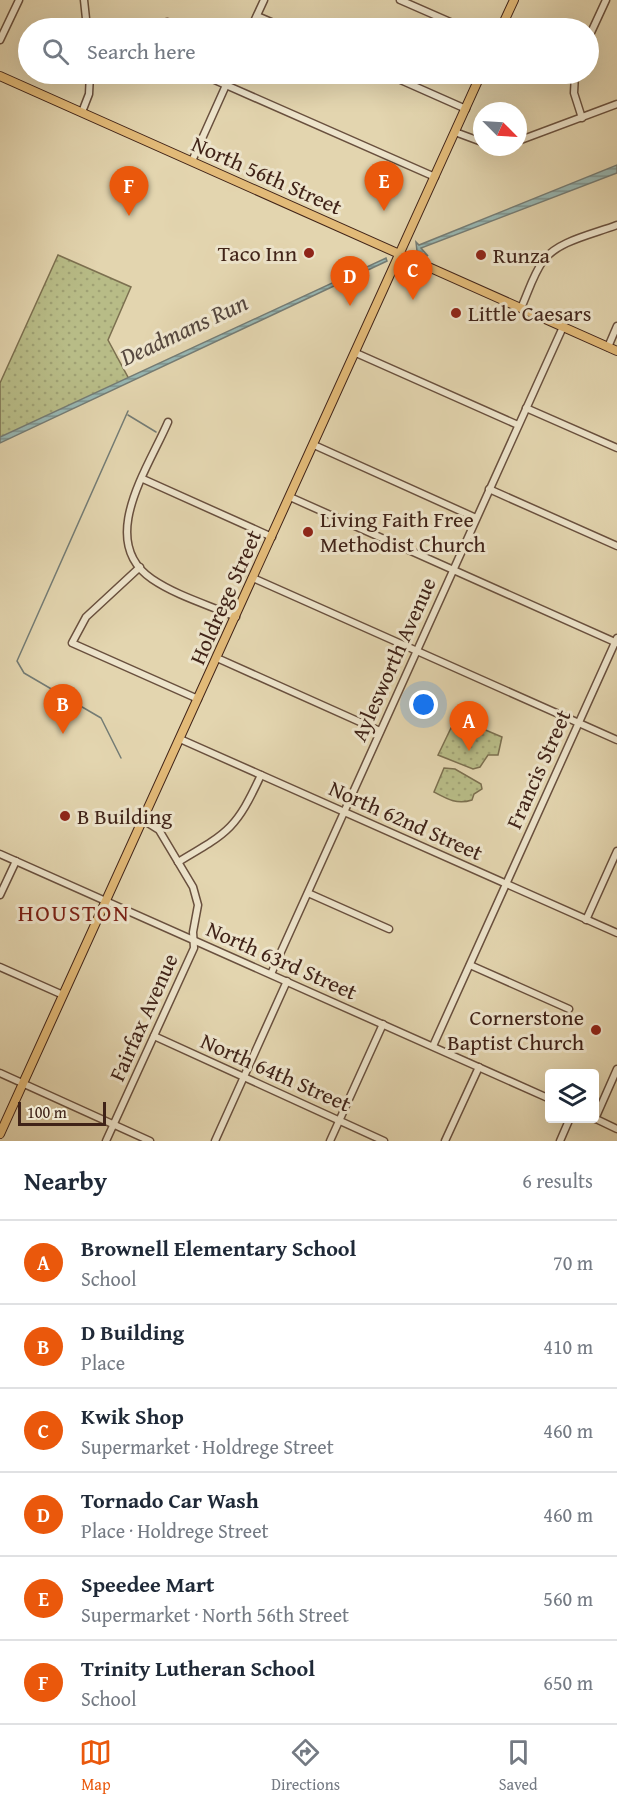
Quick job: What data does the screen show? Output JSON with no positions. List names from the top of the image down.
{
  "streets": {
    "main road": ["North 56th Street", "Holdrege Street"],
    "street": [
      "Aylesworth Avenue",
      "Francis Street",
      "North 62nd Street",
      "North 63rd Street",
      "Fairfax Avenue",
      "North 64th Street"
    ]
  },
  "crossings": [
    ["North 56th Street", "Holdrege Street"],
    ["North 56th Street", "Aylesworth Avenue"],
    ["Holdrege Street", "North 62nd Street"],
    ["Holdrege Street", "North 63rd Street"],
    ["Holdrege Street", "Fairfax Avenue"],
    ["Aylesworth Avenue", "North 62nd Street"],
    ["Aylesworth Avenue", "North 63rd Street"],
    ["Francis Street", "North 62nd Street"],
    ["Francis Street", "North 63rd Street"],
    ["North 63rd Street", "Fairfax Avenue"],
    ["Fairfax Avenue", "North 64th Street"]
  ],
  "districts": ["HOUSTON"],
  "water": ["Deadmans Run"],
  "places": [
    "Taco Inn",
    "Runza",
    "Little Caesars",
    "Living Faith Free Methodist Church",
    "B Building",
    "Cornerstone Baptist Church"
  ],
  "scale_bar": "100 m",
  "north": "bottom right",
  "page": {
    "search": "Search here",
    "pins": [
      "E",
      "F",
      "C",
      "D",
      "B",
      "A"
    ],
    "scale": "100 m",
    "heading": ["Nearby", "6 results"],
    "list": [
      {
        "mark": "A",
        "name": "Brownell Elementary School",
        "note": "School",
        "value": "70 m"
      },
      {
        "mark": "B",
        "name": "D Building",
        "note": "Place",
        "value": "410 m"
      },
      {
        "mark": "C",
        "name": "Kwik Shop",
        "note": "Supermarket · Holdrege Street",
        "value": "460 m"
      },
      {
        "mark": "D",
        "name": "Tornado Car Wash",
        "note": "Place · Holdrege Street",
        "value": "460 m"
      },
      {
        "mark": "E",
        "name": "Speedee Mart",
        "note": "Supermarket · North 56th Street",
        "value": "560 m"
      },
      {
        "mark": "F",
        "name": "Trinity Lutheran School",
        "note": "School",
        "value": "650 m"
      }
    ],
    "nav": ["Map", "Directions", "Saved"]
  }
}
